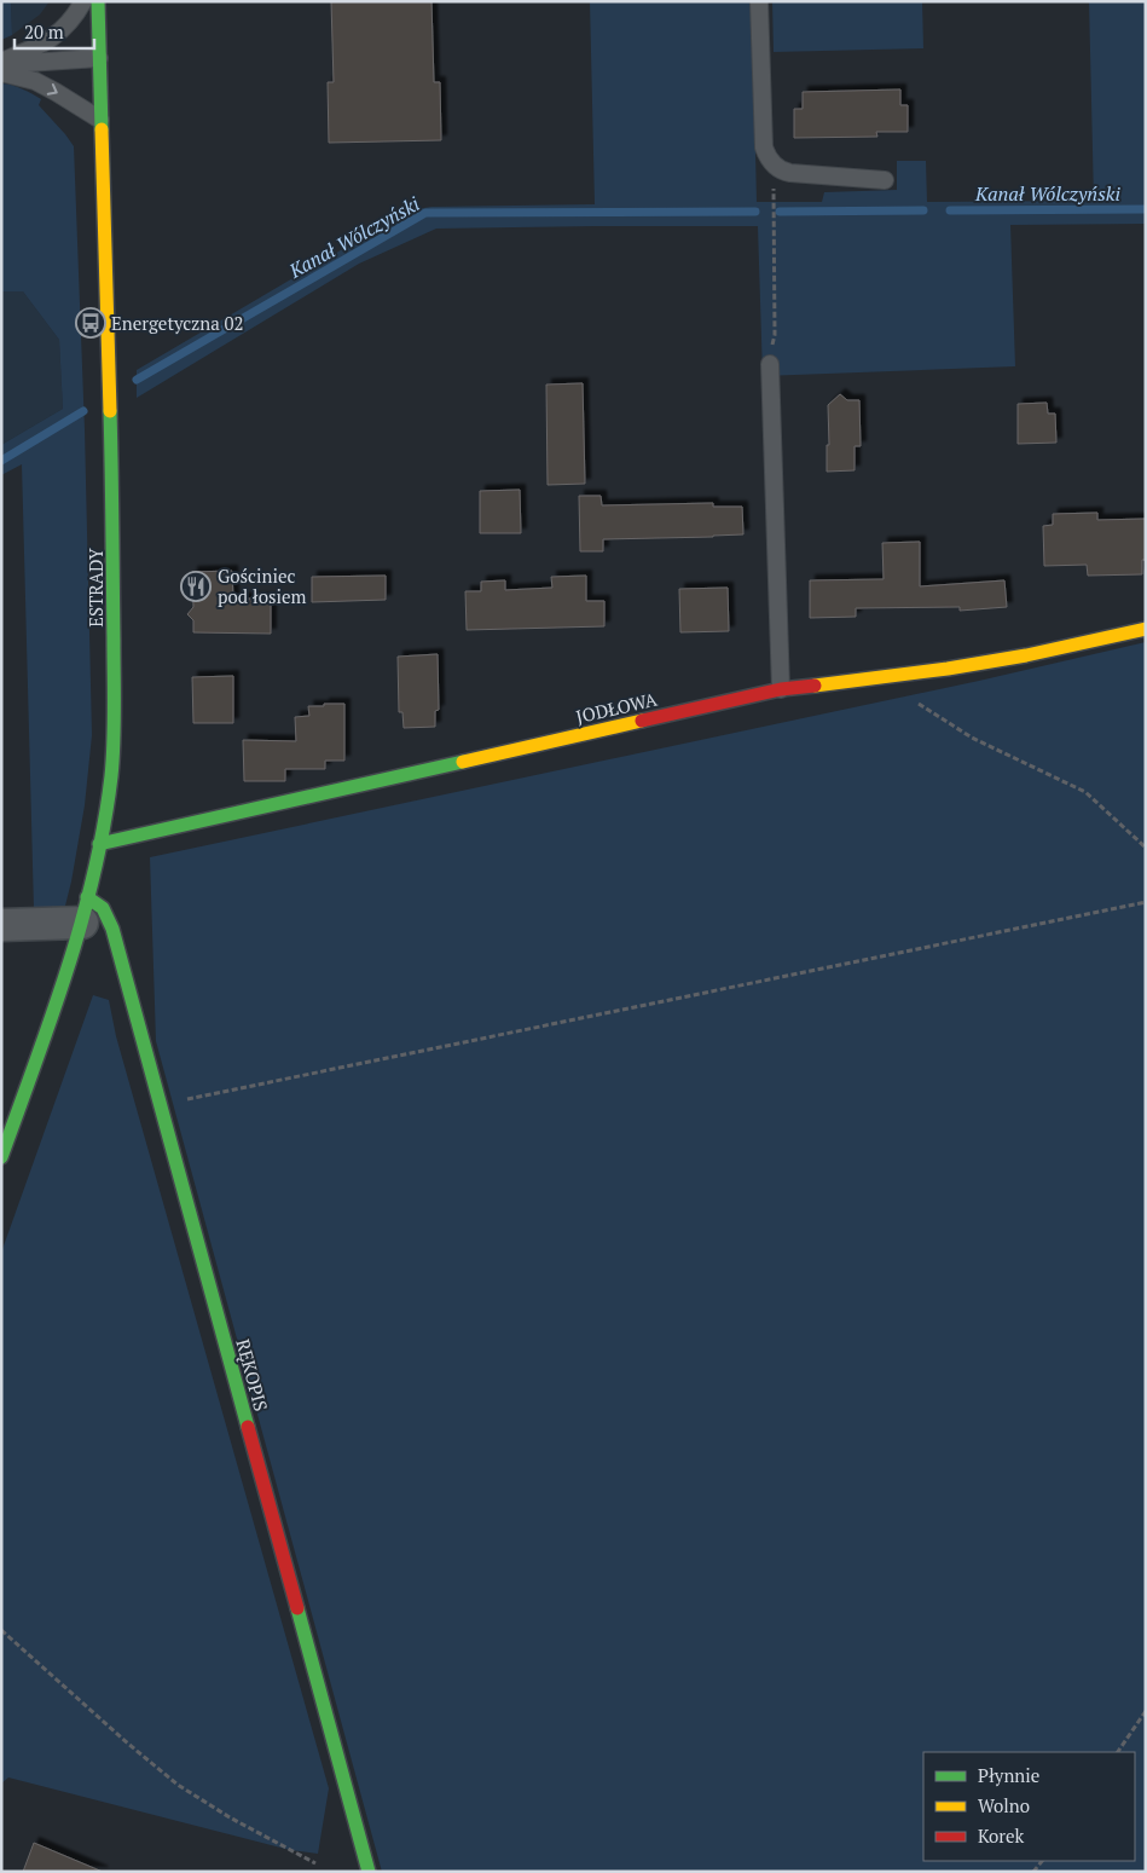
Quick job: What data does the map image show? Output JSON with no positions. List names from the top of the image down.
{
  "streets": {
    "street": ["ESTRADY", "JODŁOWA", "RĘKOPIS"]
  },
  "crossings": [
    ["ESTRADY", "JODŁOWA"],
    ["ESTRADY", "RĘKOPIS"]
  ],
  "water": ["Kanał Wólczyński"],
  "places": {
    "bus stop": ["Energetyczna 02"],
    "restaurant": ["Gościniec pod łosiem"]
  },
  "legend": ["Płynnie", "Wolno", "Korek"],
  "scale_bar": "20 m"
}
